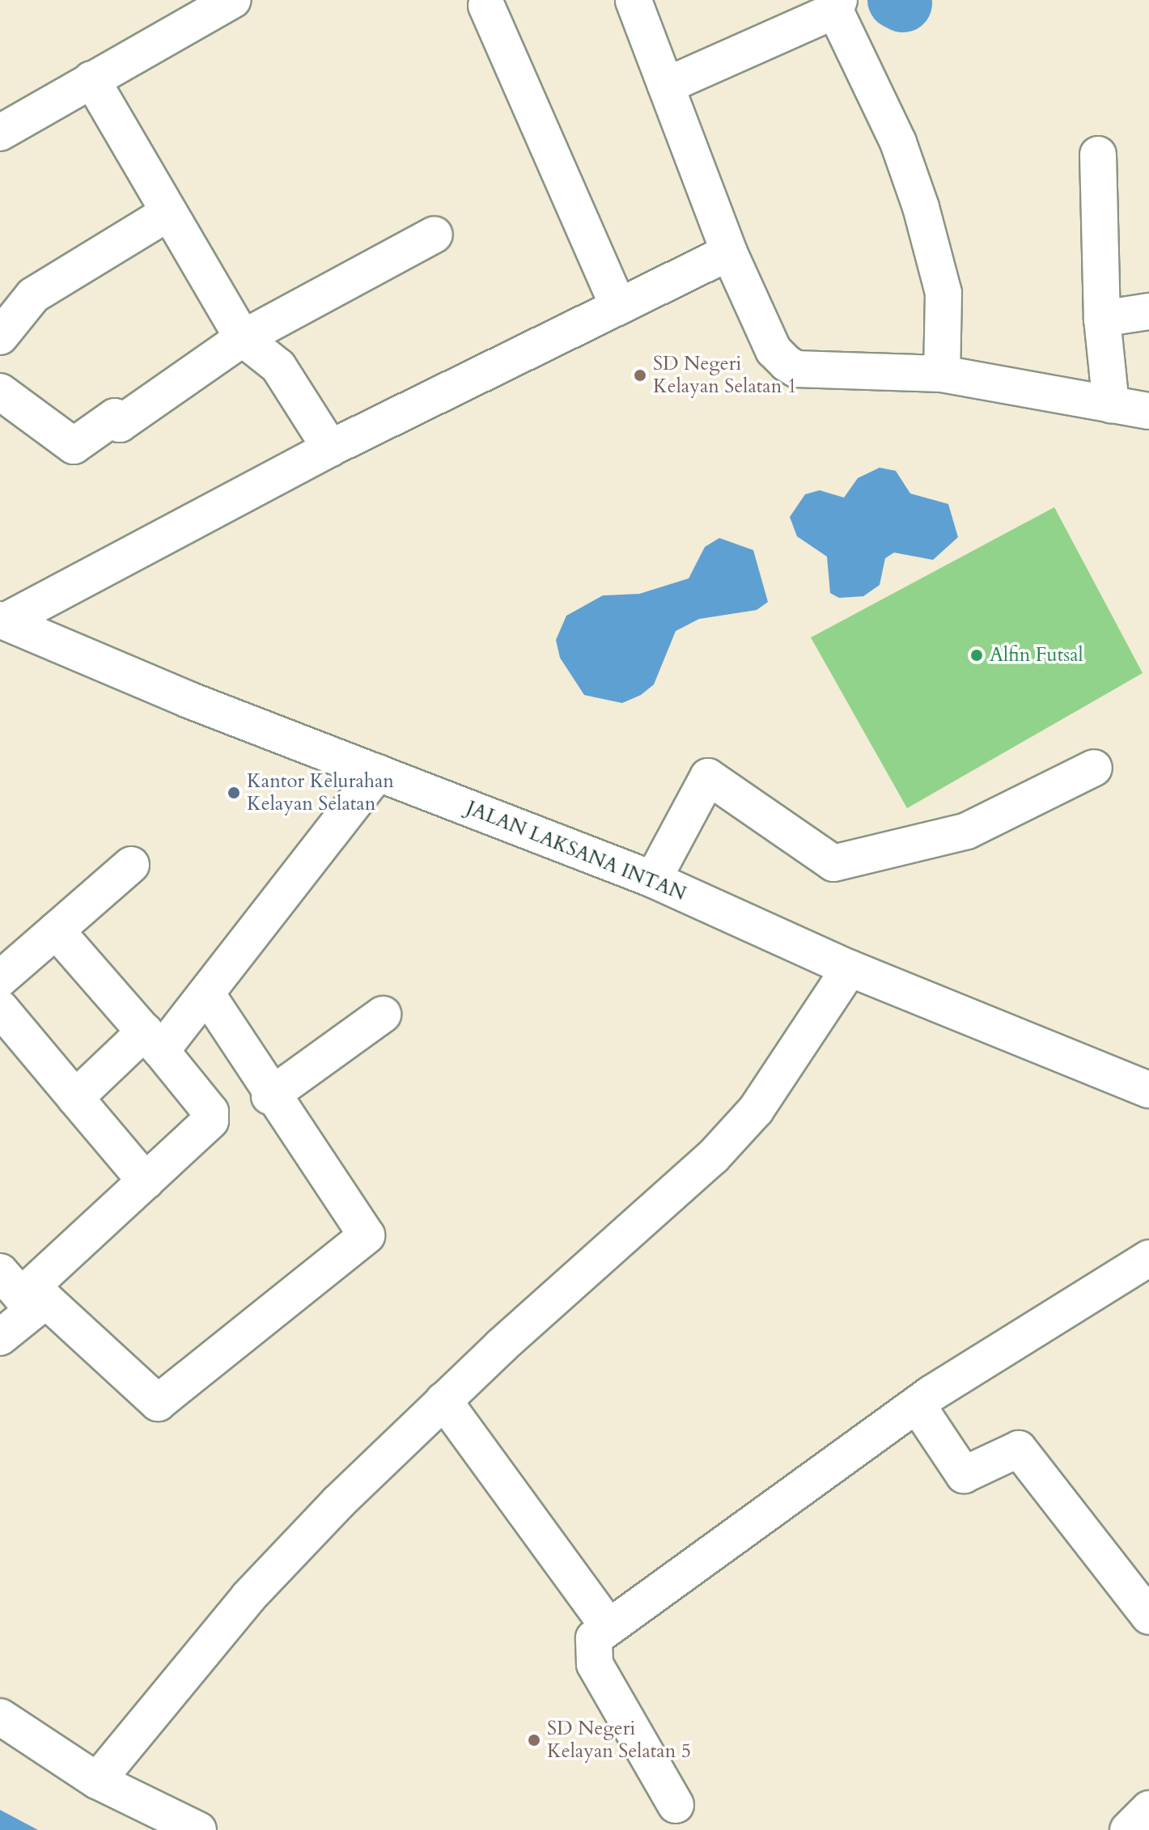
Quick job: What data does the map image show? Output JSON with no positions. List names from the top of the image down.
{
  "streets": {
    "street": ["JALAN LAKSANA INTAN"]
  },
  "places": [
    "SD Negeri Kelayan Selatan 1",
    "Alfin Futsal",
    "Kantor Kelurahan Kelayan Selatan",
    "SD Negeri Kelayan Selatan 5"
  ]
}
